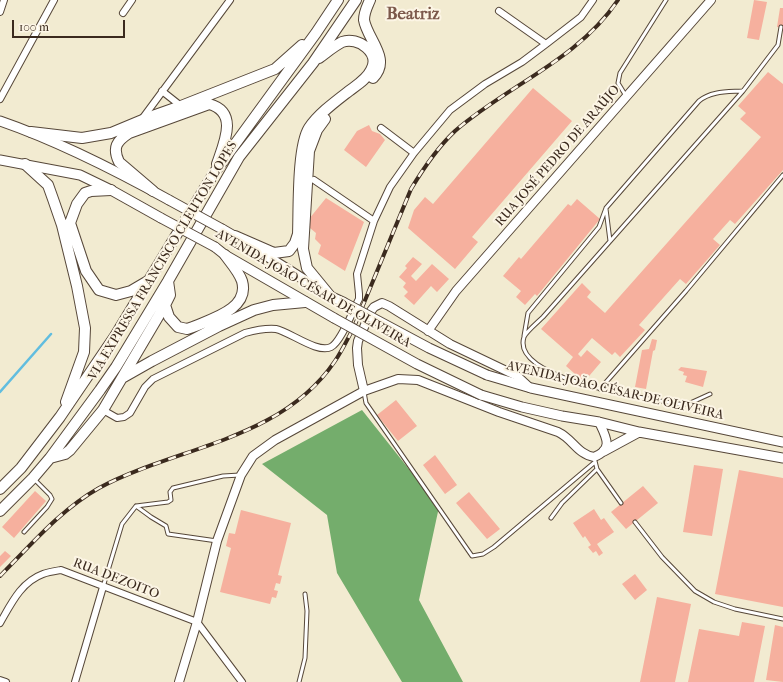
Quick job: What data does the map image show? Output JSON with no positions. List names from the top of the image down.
{
  "streets": {
    "highway": ["VIA EXPRESSA FRANCISCO CLEUTON LOPES"],
    "main road": ["AVENIDA JOÃO CÉSAR DE OLIVEIRA"],
    "street": ["RUA JOSÉ PEDRO DE ARAÚJO", "RUA DEZOITO"]
  },
  "districts": ["Beatriz"],
  "scale_bar": "100 m"
}
